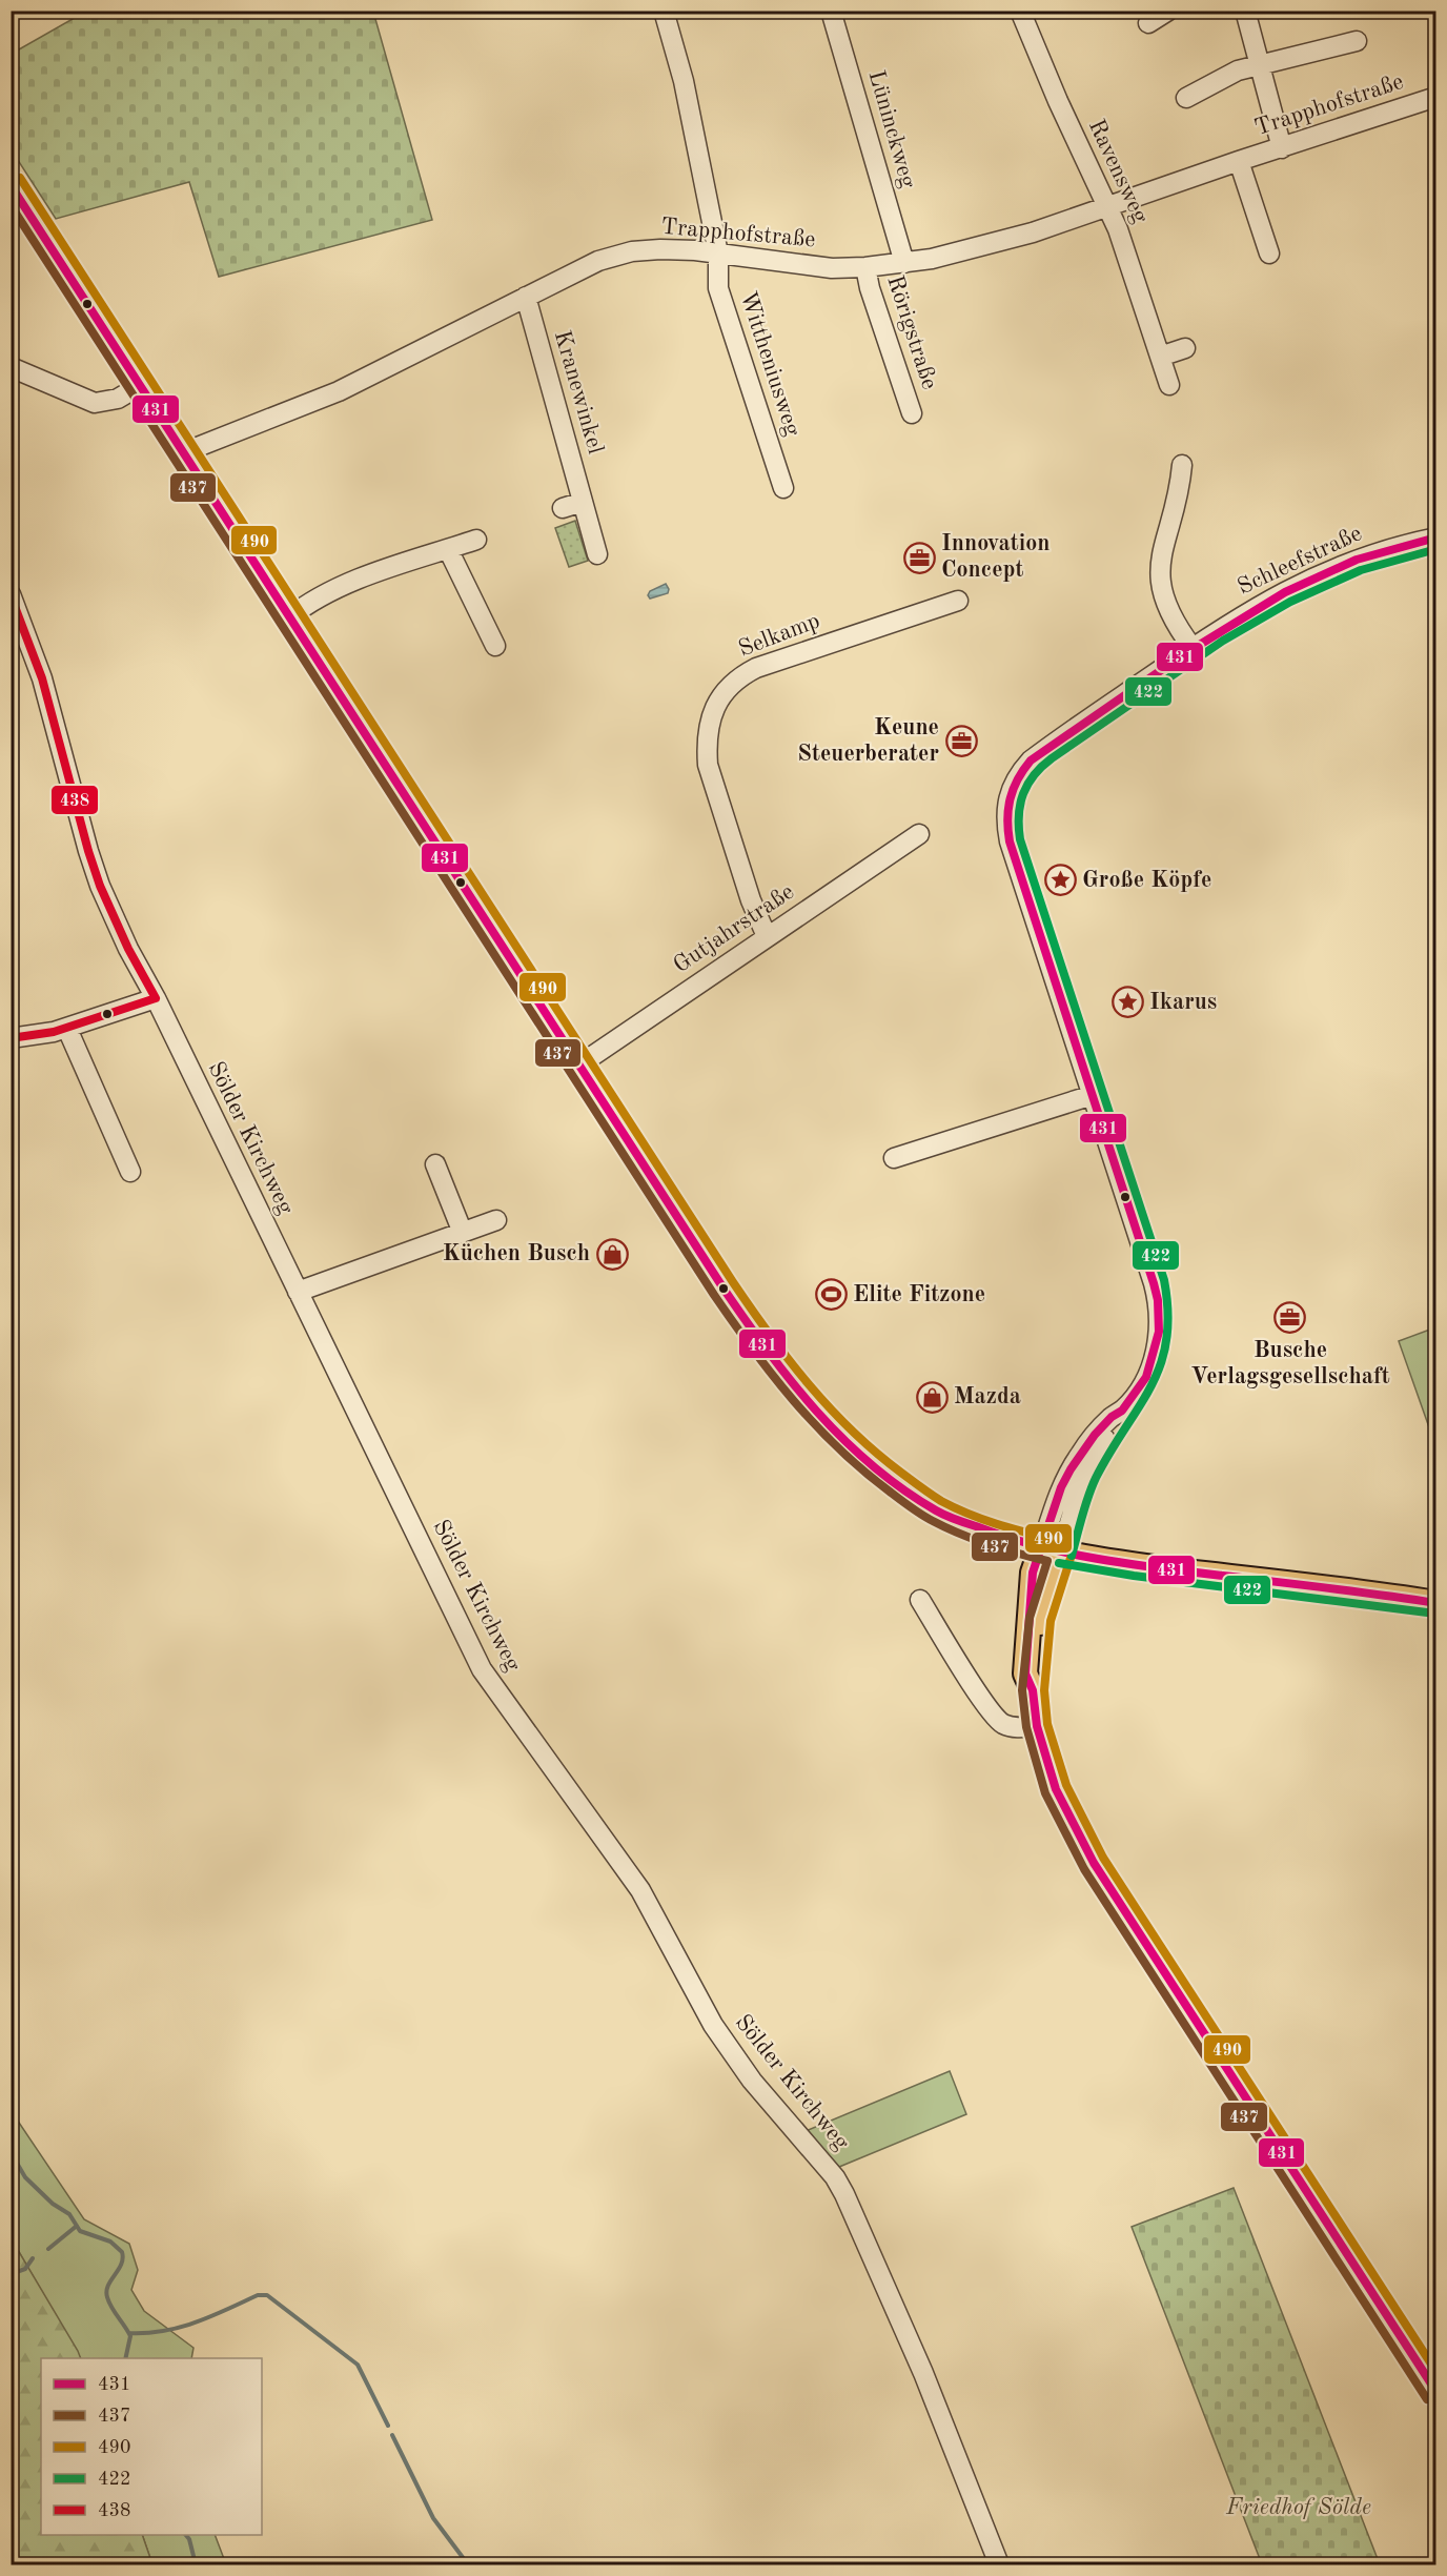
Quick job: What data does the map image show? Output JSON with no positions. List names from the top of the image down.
{
  "streets": {
    "street": [
      "Trapphofstraße",
      "Lüninckweg",
      "Ravensweg",
      "Rörigstraße",
      "Wittheniusweg",
      "Kranewinkel",
      "Schleefstraße",
      "Selkamp",
      "Gutjahrstraße",
      "Sölder Kirchweg"
    ]
  },
  "crossings": [
    ["Trapphofstraße", "Lüninckweg"],
    ["Trapphofstraße", "Ravensweg"],
    ["Trapphofstraße", "Rörigstraße"],
    ["Trapphofstraße", "Wittheniusweg"],
    ["Trapphofstraße", "Kranewinkel"],
    ["Selkamp", "Gutjahrstraße"]
  ],
  "parks": ["Friedhof Sölde"],
  "places": {
    "office": ["Innovation Concept", "Keune Steuerberater", "Busche Verlagsgesellschaft"],
    "place": ["Große Köpfe", "Ikarus"],
    "shop": ["Küchen Busch", "Mazda"],
    "sports": ["Elite Fitzone"]
  },
  "lines": [
    "transit line 490",
    "transit line 431",
    "transit line 437",
    "transit line 422",
    "transit line 438"
  ],
  "legend": [
    "431",
    "437",
    "490",
    "422",
    "438"
  ]
}
